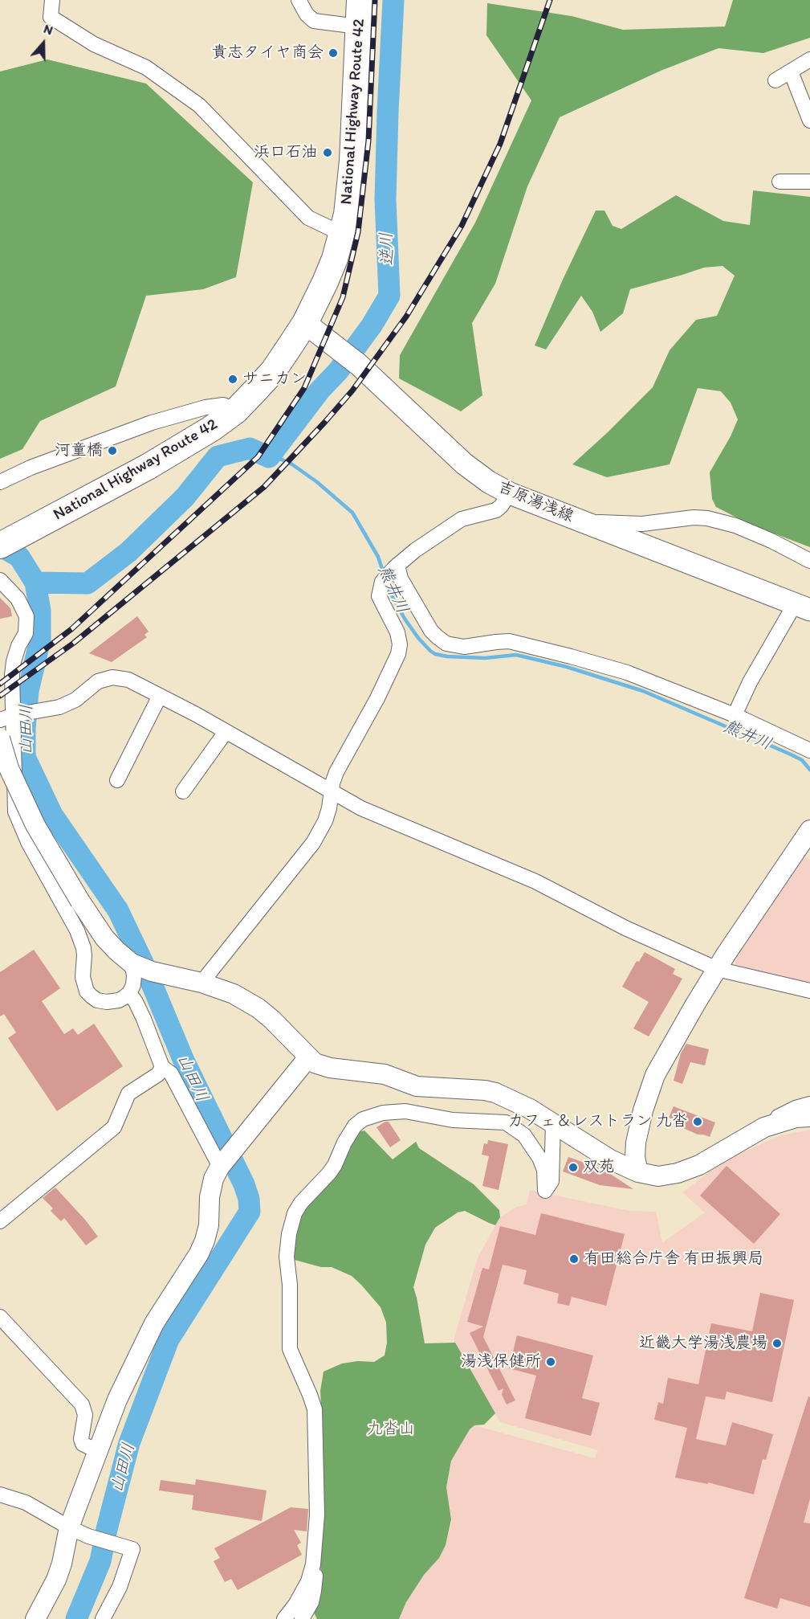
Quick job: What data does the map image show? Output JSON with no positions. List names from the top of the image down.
{
  "streets": {
    "highway": ["National Highway Route 42"],
    "main road": ["吉原湯浅線"]
  },
  "crossings": [
    ["National Highway Route 42", "吉原湯浅線"]
  ],
  "water": ["逆川", "熊井川", "山田川"],
  "parks": ["九沓山"],
  "places": [
    "貴志タイヤ商会",
    "浜口石油",
    "サニカン",
    "河童橋",
    "カフェ＆レストラン 九沓",
    "双苑",
    "有田総合庁舎 有田振興局",
    "近畿大学湯浅農場",
    "湯浅保健所"
  ],
  "north": "top"
}
